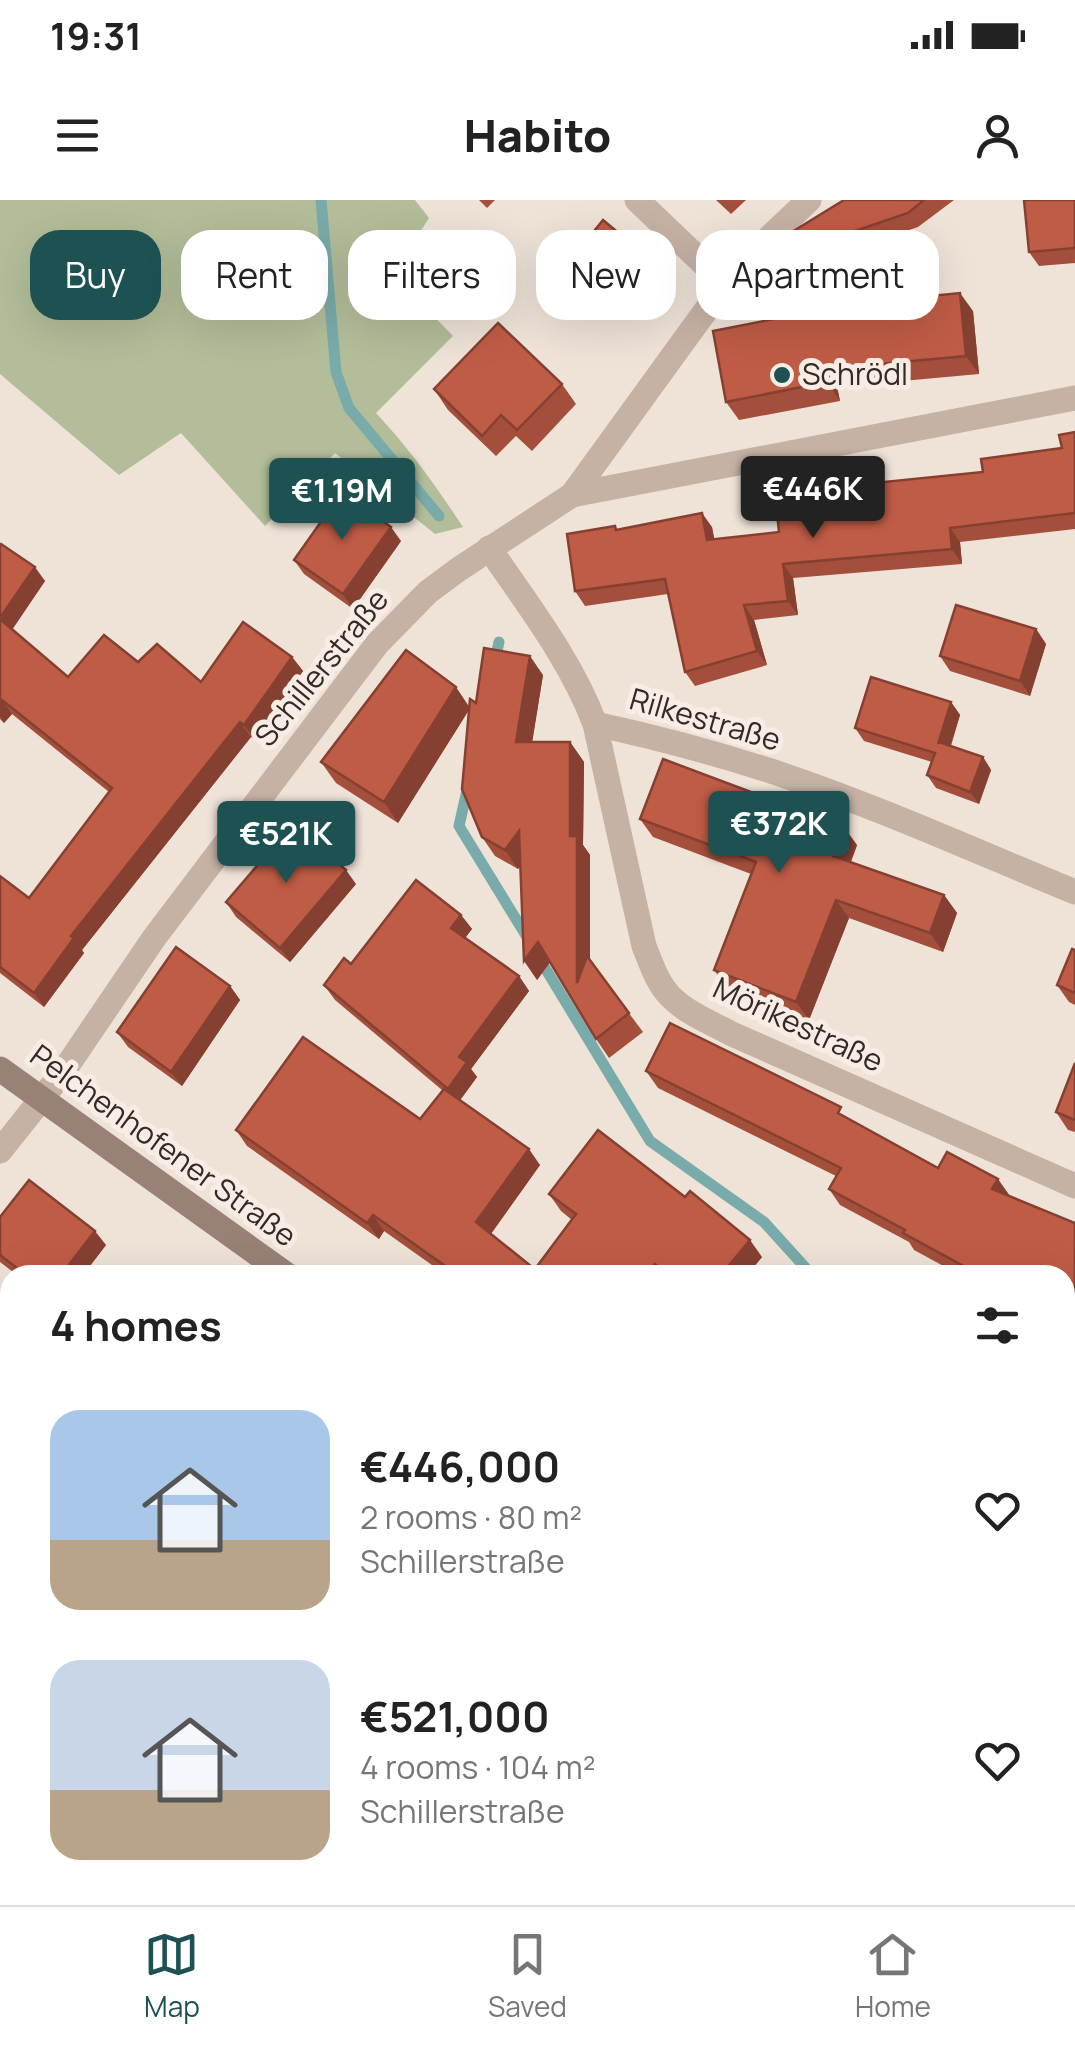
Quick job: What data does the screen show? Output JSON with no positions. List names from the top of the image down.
{
  "streets": {
    "main road": ["Pelchenhofener Straße"],
    "street": ["Schillerstraße", "Rilkestraße", "Mörikestraße"]
  },
  "crossings": [
    ["Schillerstraße", "Mörikestraße"],
    ["Schillerstraße", "Pelchenhofener Straße"],
    ["Rilkestraße", "Mörikestraße"]
  ],
  "places": ["Schrödl"],
  "page": {
    "status": "19:31",
    "header": "Habito",
    "chip": [
      "Buy",
      "Rent",
      "Filters",
      "New",
      "Apartment"
    ],
    "price": [
      "€446K",
      "€1.19M",
      "€372K",
      "€521K"
    ],
    "heading": "4 homes",
    "list": [
      {
        "name": "€446,000",
        "note": "2 rooms · 80 m² · Schillerstraße"
      },
      {
        "name": "€521,000",
        "note": "4 rooms · 104 m² · Schillerstraße"
      }
    ],
    "tabs": ["Map", "Saved", "Home"]
  }
}
